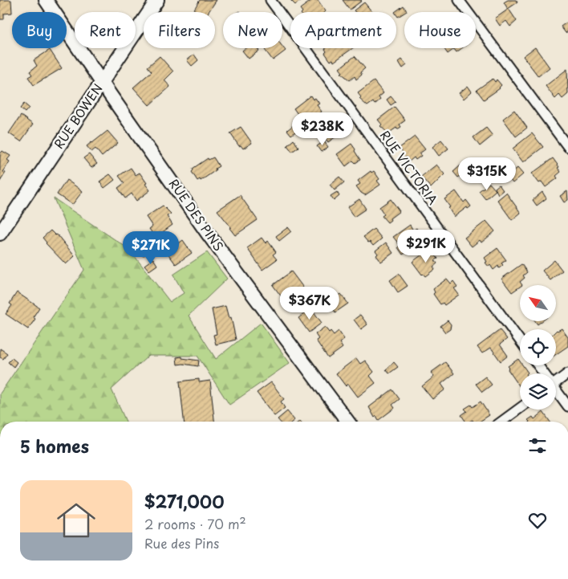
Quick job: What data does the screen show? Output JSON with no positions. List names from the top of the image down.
{
  "streets": {
    "street": ["RUE BOWEN", "RUE VICTORIA", "RUE DES PINS"]
  },
  "crossings": [
    ["RUE BOWEN", "RUE DES PINS"]
  ],
  "north": "top left",
  "page": {
    "chip": [
      "Buy",
      "Rent",
      "Filters",
      "New",
      "Apartment",
      "House"
    ],
    "price": [
      "$238K",
      "$315K",
      "$291K",
      "$271K",
      "$367K"
    ],
    "heading": "5 homes",
    "list": [
      {
        "name": "$271,000",
        "note": "2 rooms · 70 m² · Rue des Pins"
      }
    ]
  }
}
